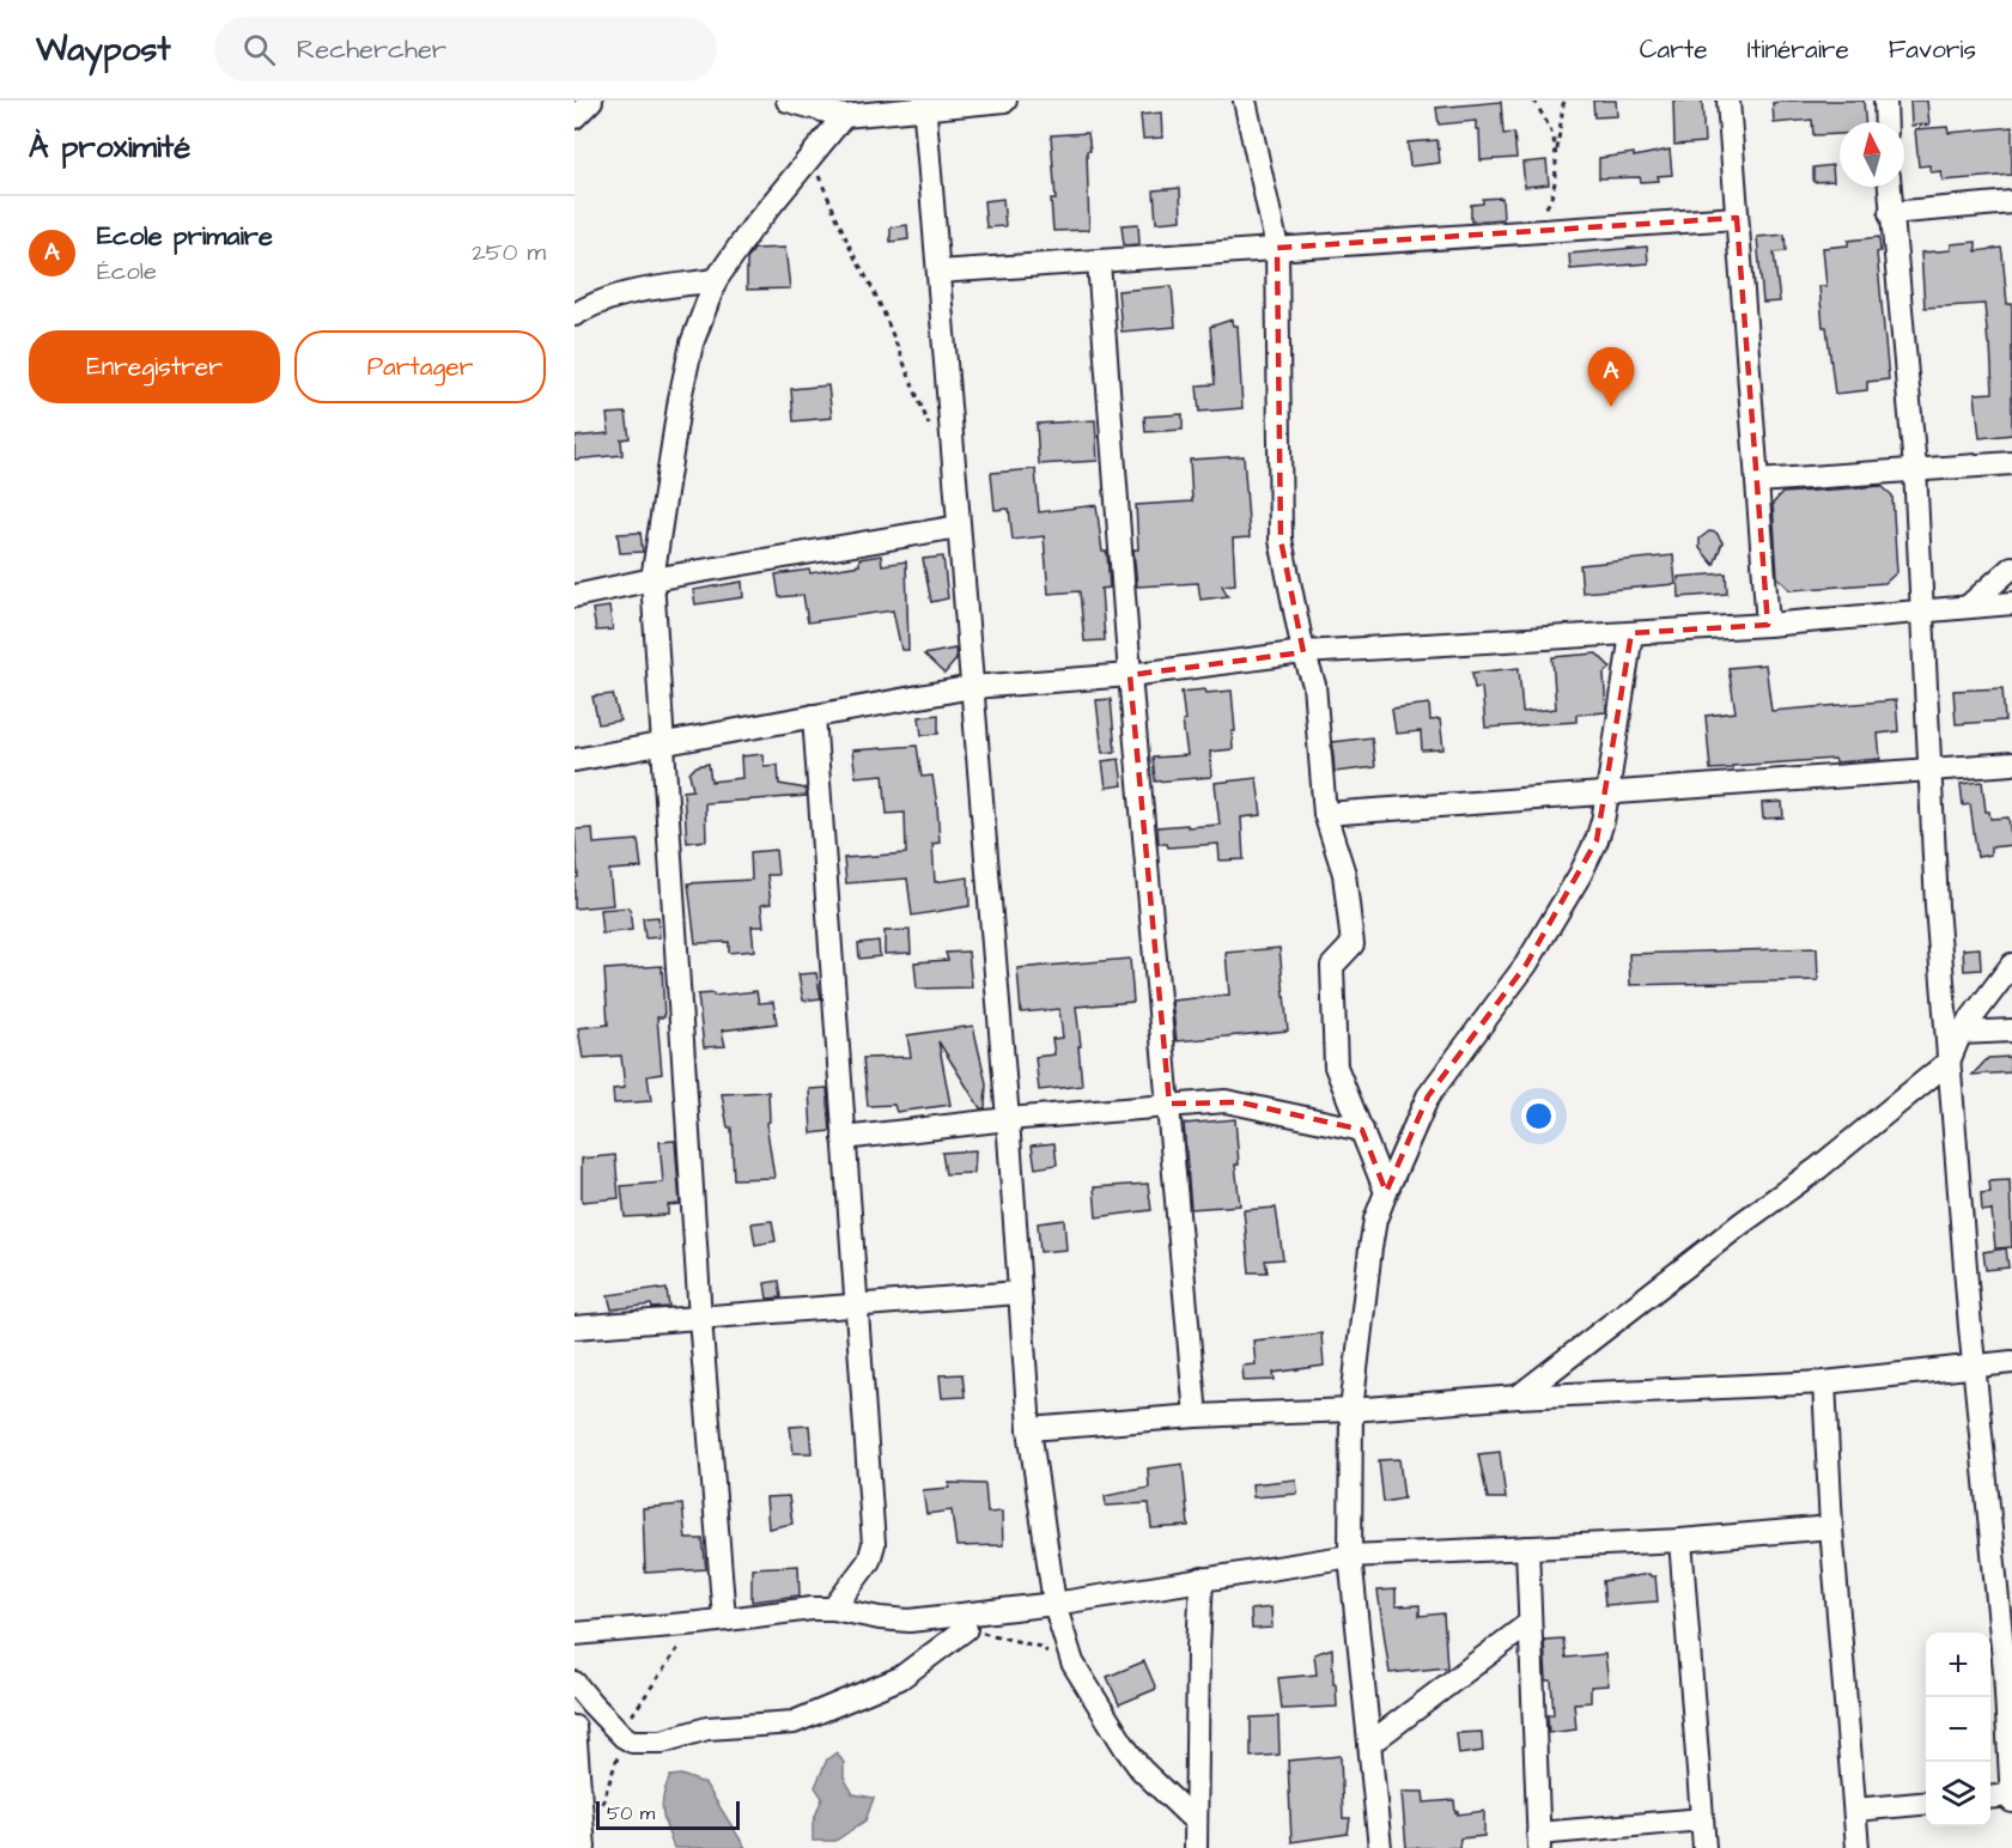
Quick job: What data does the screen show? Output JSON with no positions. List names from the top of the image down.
{
  "scale_bar": "50 m",
  "north": "top",
  "page": {
    "header": "Waypost",
    "search": "Rechercher",
    "nav": ["Carte", "Itinéraire", "Favoris"],
    "heading": "À proximité",
    "list": [
      {
        "mark": "A",
        "name": "Ecole primaire",
        "note": "École",
        "value": "250 m"
      }
    ],
    "buttons": ["Enregistrer", "Partager"],
    "pins": "A",
    "map_buttons": ["+", "−"],
    "scale": "50 m"
  }
}
